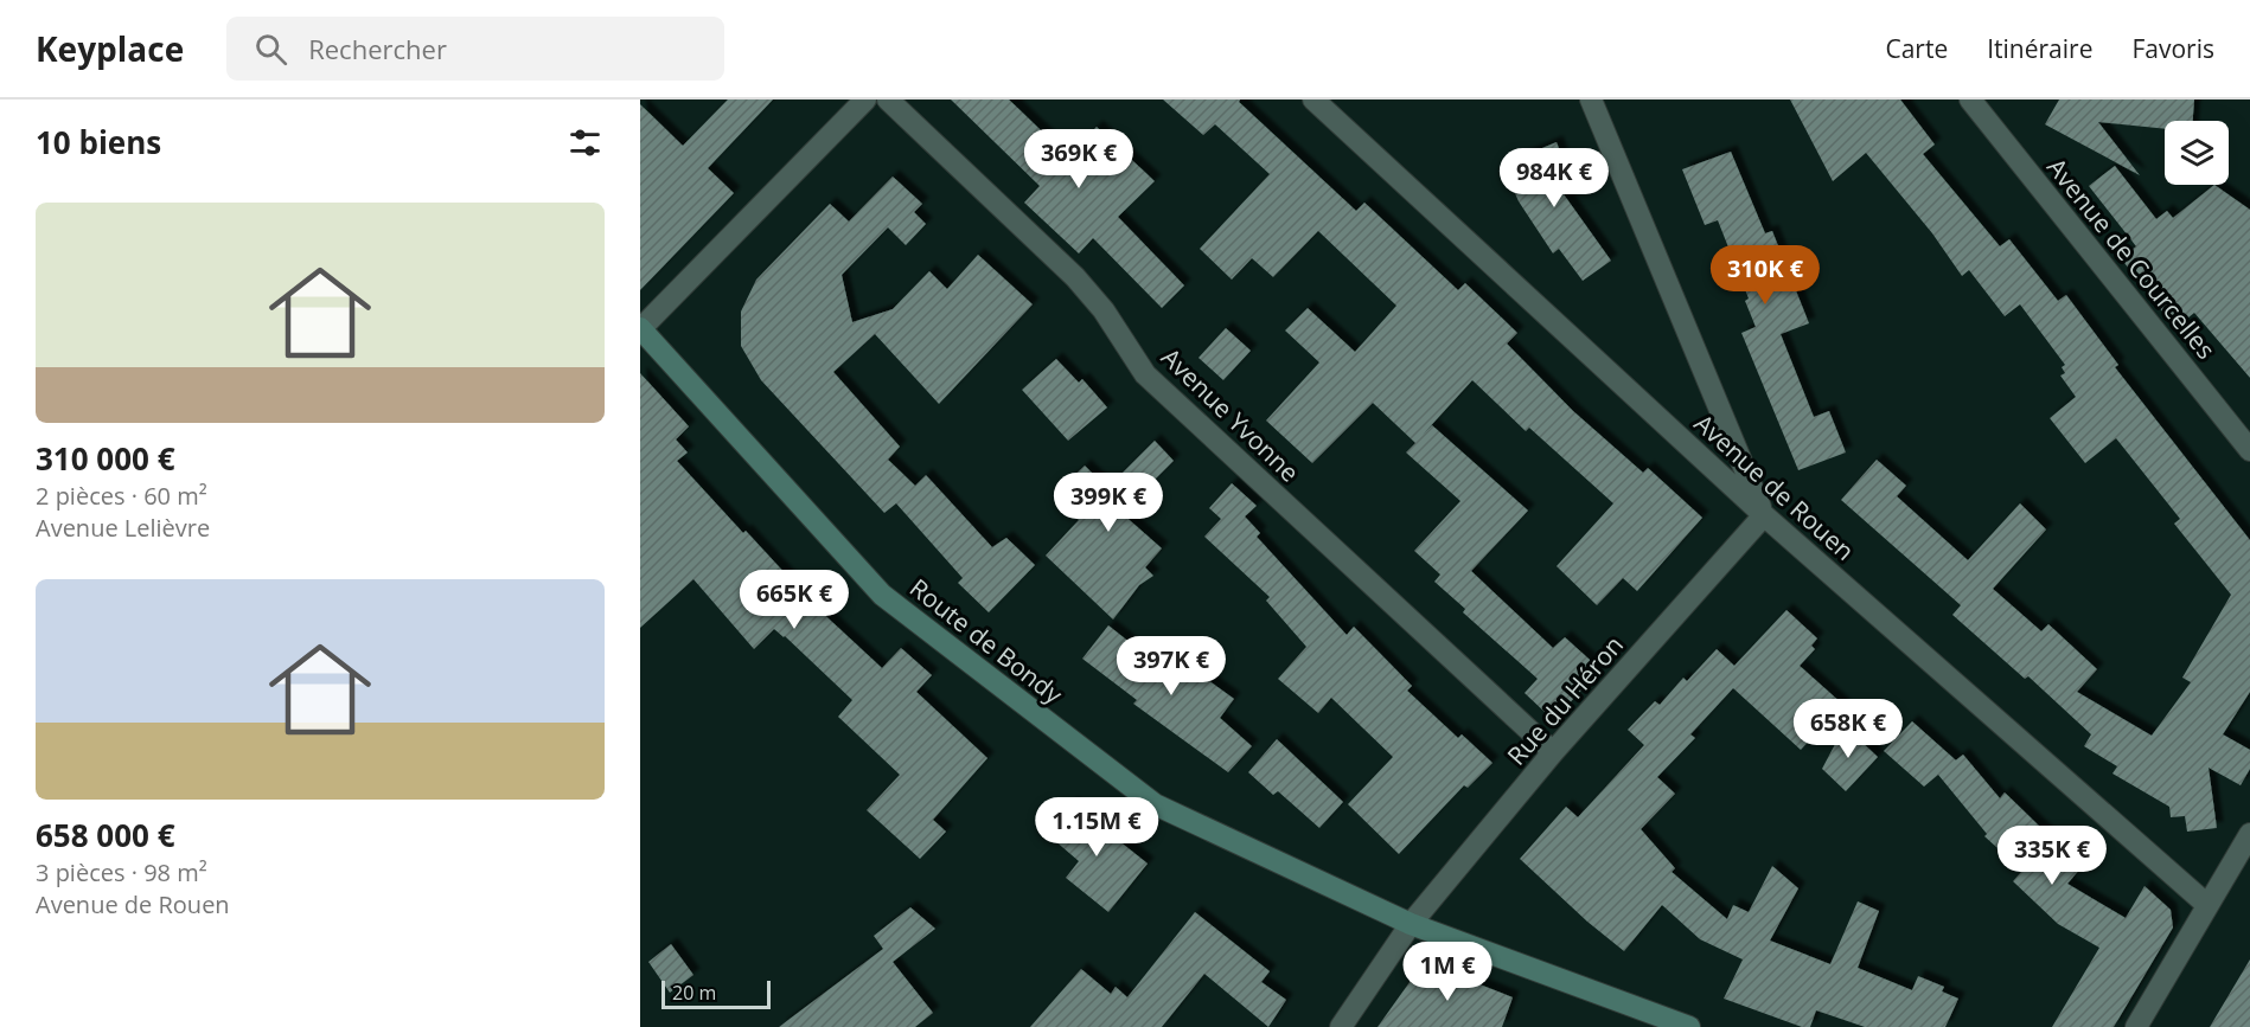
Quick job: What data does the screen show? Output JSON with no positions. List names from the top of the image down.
{
  "streets": {
    "street": [
      "Avenue de Courcelles",
      "Avenue Yvonne",
      "Avenue de Rouen",
      "Route de Bondy",
      "Rue du Héron"
    ]
  },
  "crossings": [
    ["Avenue Yvonne", "Rue du Héron"],
    ["Avenue de Rouen", "Rue du Héron"],
    ["Route de Bondy", "Rue du Héron"]
  ],
  "scale_bar": "20 m",
  "page": {
    "header": "Keyplace",
    "search": "Rechercher",
    "nav": ["Carte", "Itinéraire", "Favoris"],
    "heading": "10 biens",
    "price": [
      "369K €",
      "984K €",
      "310K €",
      "399K €",
      "665K €",
      "397K €",
      "658K €",
      "1.15M €",
      "335K €",
      "1M €"
    ],
    "list": [
      {
        "name": "310 000 €",
        "note": "2 pièces · 60 m² · Avenue Lelièvre"
      },
      {
        "name": "658 000 €",
        "note": "3 pièces · 98 m² · Avenue de Rouen"
      }
    ],
    "scale": "20 m"
  }
}
